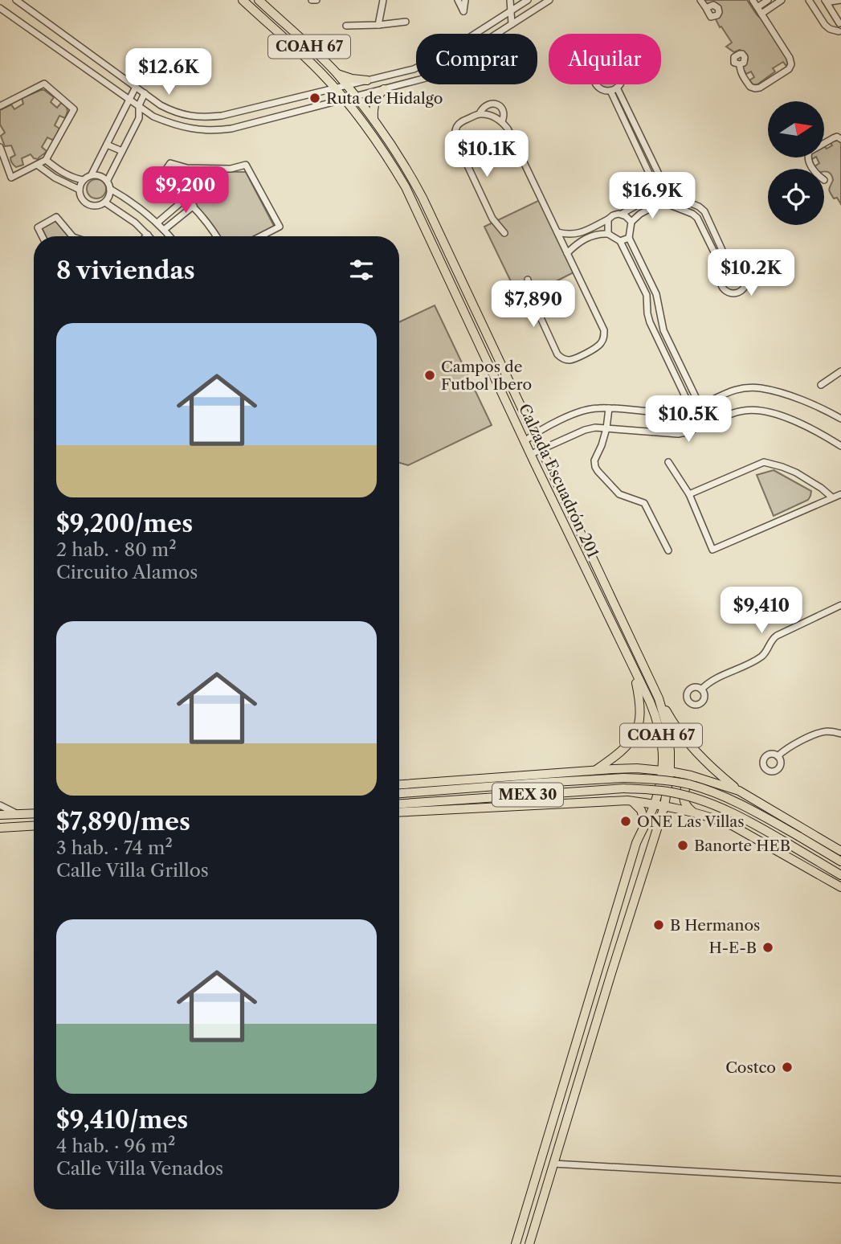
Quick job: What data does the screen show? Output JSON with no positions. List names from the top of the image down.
{
  "streets": {
    "main road": ["COAH 67", "Calzada Escuadrón 201", "MEX 30"]
  },
  "crossings": [
    ["COAH 67", "Calzada Escuadrón 201"]
  ],
  "places": [
    "Ruta de Hidalgo",
    "Campos de Futbol Ibero",
    "ONE Las Villas",
    "Banorte HEB",
    "B Hermanos",
    "H-E-B",
    "Costco"
  ],
  "north": "right",
  "page": {
    "chip": ["Comprar", "Alquilar"],
    "price": [
      "$12.6K",
      "$10.1K",
      "$9,200",
      "$16.9K",
      "$10.2K",
      "$7,890",
      "$10.5K",
      "$9,410"
    ],
    "heading": "8 viviendas",
    "list": [
      {
        "name": "$9,200/mes",
        "note": "2 hab. · 80 m² · Circuito Alamos"
      },
      {
        "name": "$7,890/mes",
        "note": "3 hab. · 74 m² · Calle Villa Grillos"
      },
      {
        "name": "$9,410/mes",
        "note": "4 hab. · 96 m² · Calle Villa Venados"
      }
    ]
  }
}
